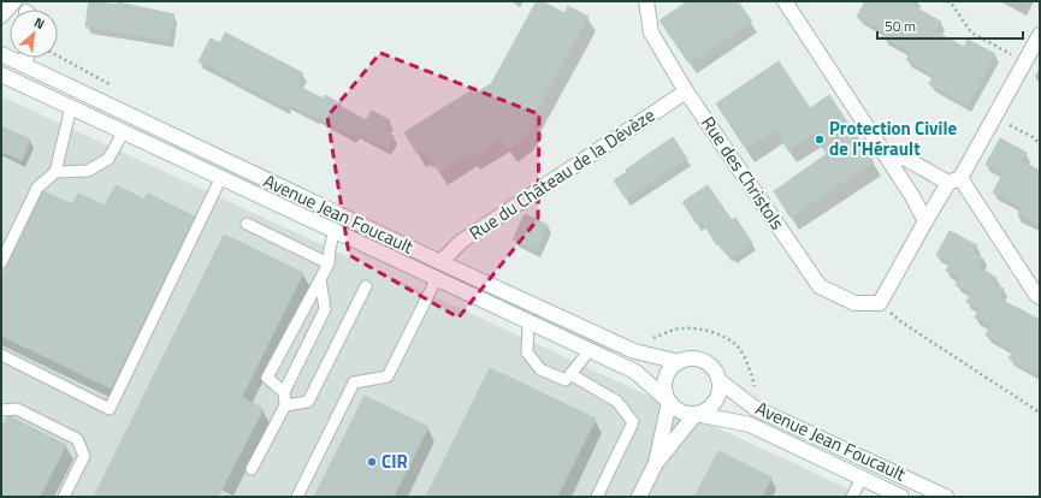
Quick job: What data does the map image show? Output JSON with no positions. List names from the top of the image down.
{
  "streets": {
    "main road": ["Rue des Christols", "Rue du Château de la Dévèze", "Avenue Jean Foucault"]
  },
  "crossings": [
    ["Rue des Christols", "Rue du Château de la Dévèze"],
    ["Rue du Château de la Dévèze", "Avenue Jean Foucault"]
  ],
  "places": ["Protection Civile de l'Hérault", "CIR"],
  "scale_bar": "50 m",
  "north": "top right"
}
